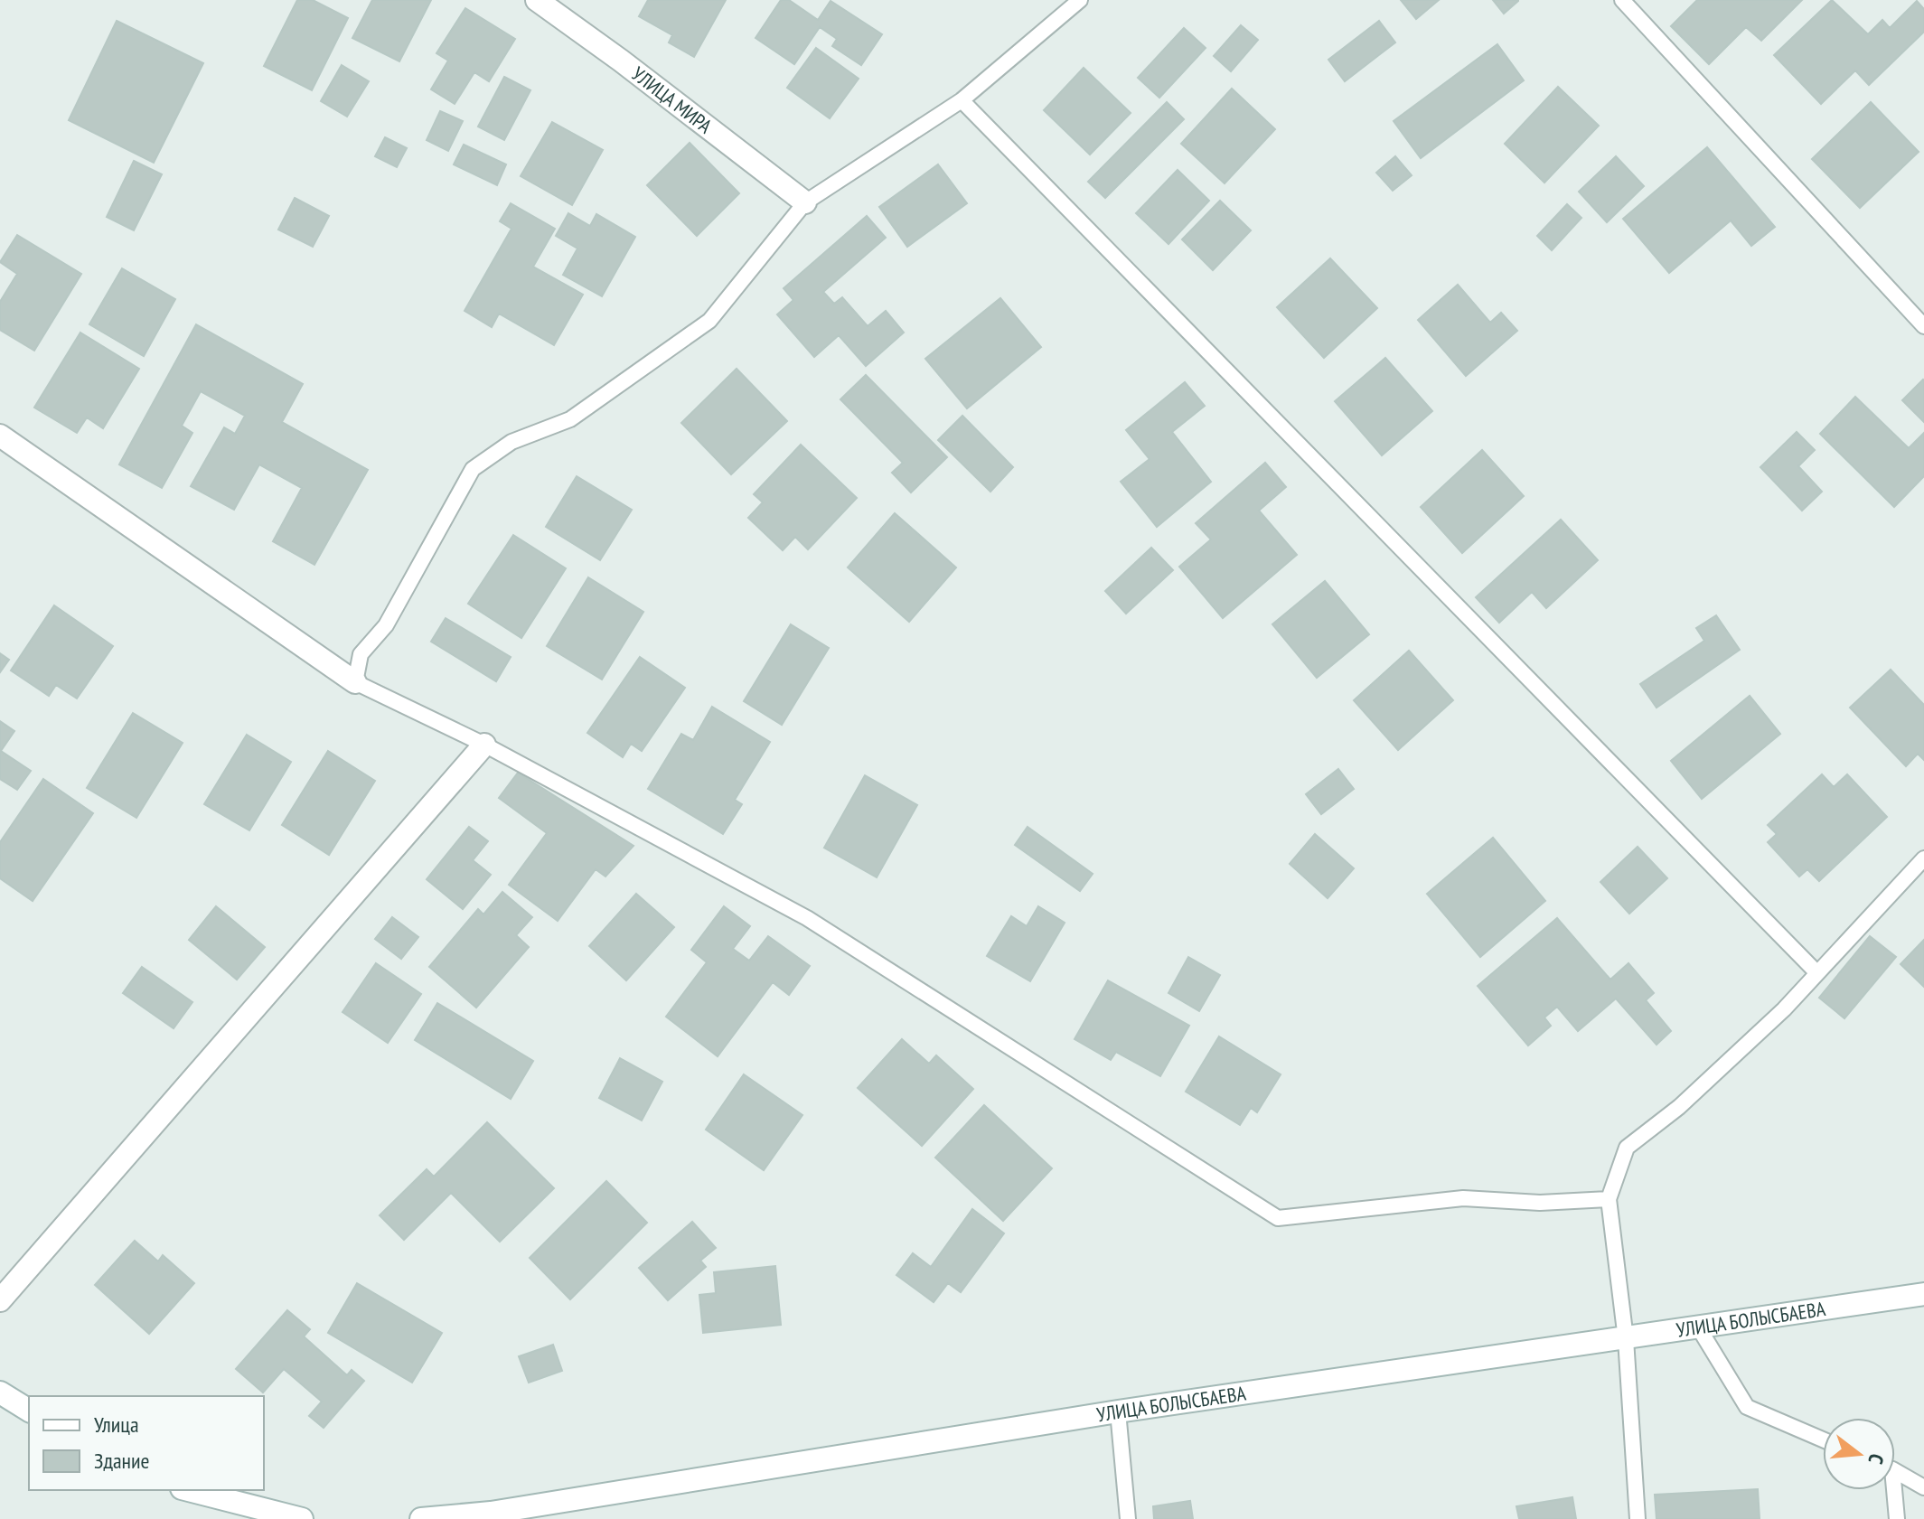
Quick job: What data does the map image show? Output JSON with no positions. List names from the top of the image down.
{
  "streets": {
    "street": ["УЛИЦА МИРА", "УЛИЦА БОЛЫСБАЕВА"]
  },
  "legend": ["Улица", "Здание"],
  "north": "right"
}
